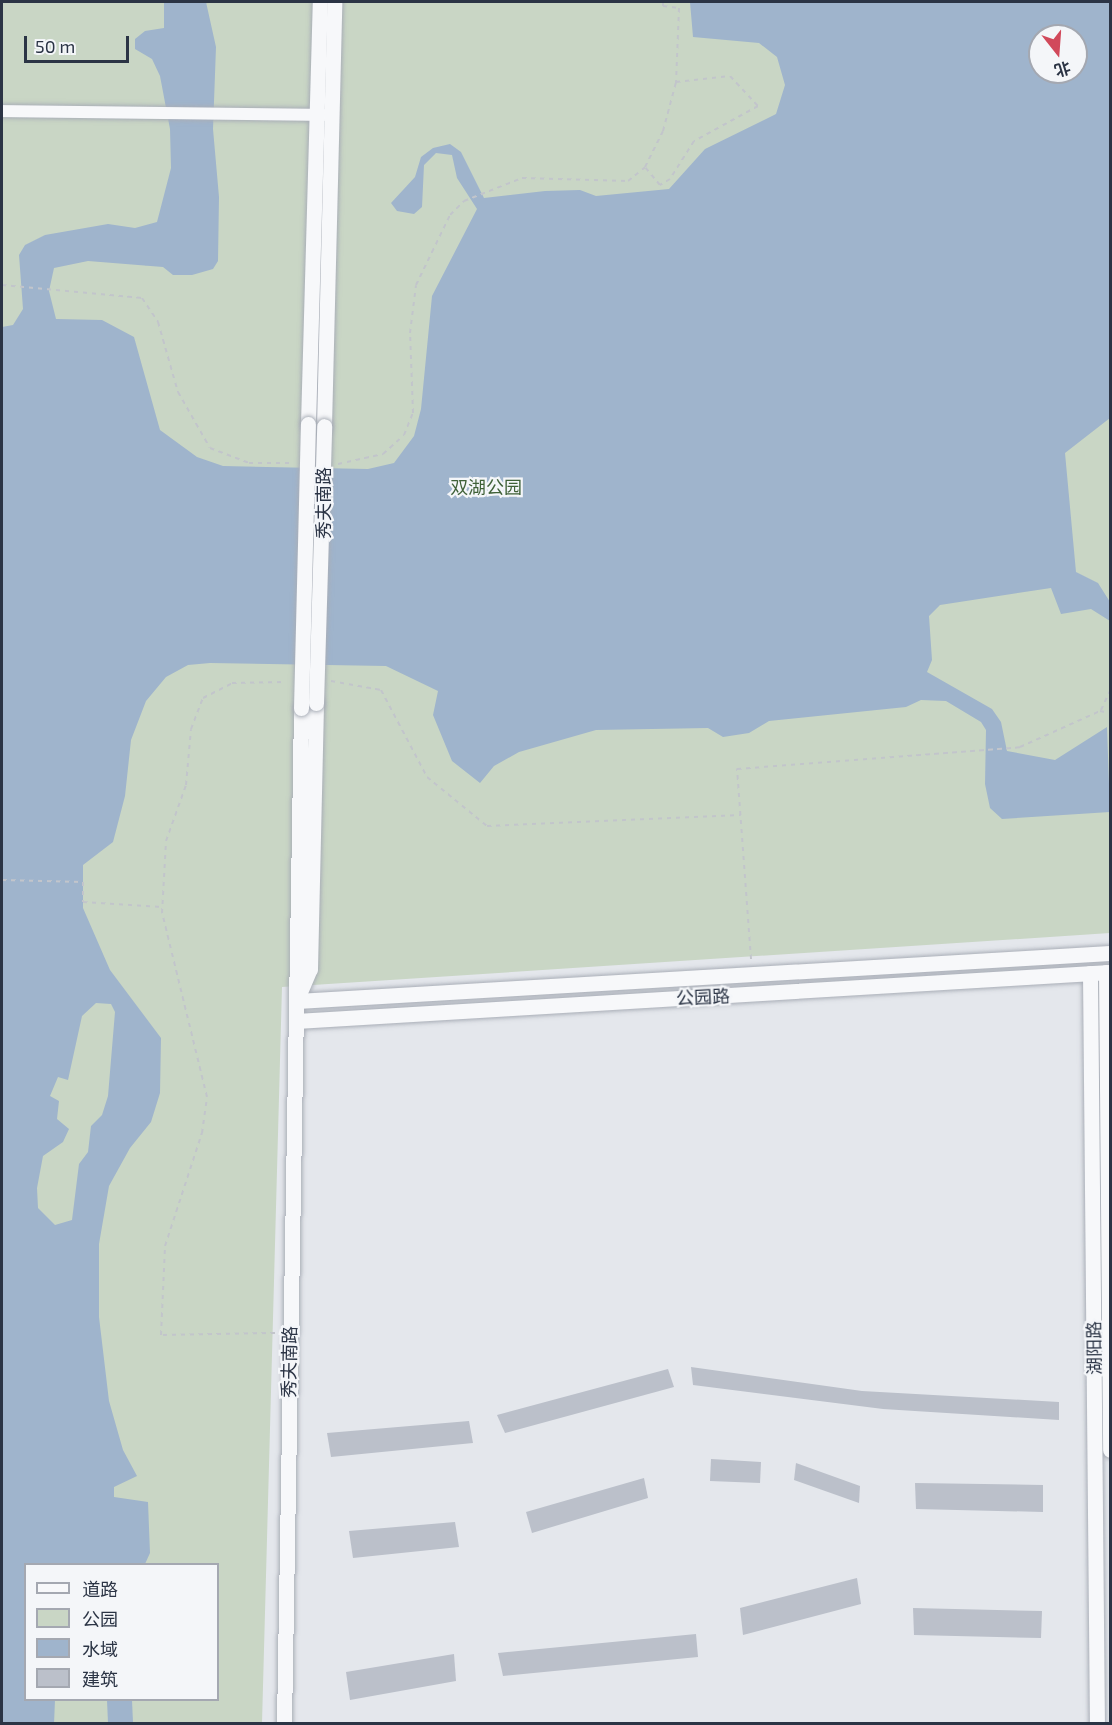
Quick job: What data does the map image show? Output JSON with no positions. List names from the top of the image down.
{
  "streets": {
    "street": ["秀夫南路", "公园路", "湖阳路"]
  },
  "crossings": [
    ["秀夫南路", "公园路"],
    ["公园路", "湖阳路"]
  ],
  "parks": ["双湖公园"],
  "legend": [
    "道路",
    "公园",
    "水域",
    "建筑"
  ],
  "scale_bar": "50 m",
  "north": "bottom"
}
